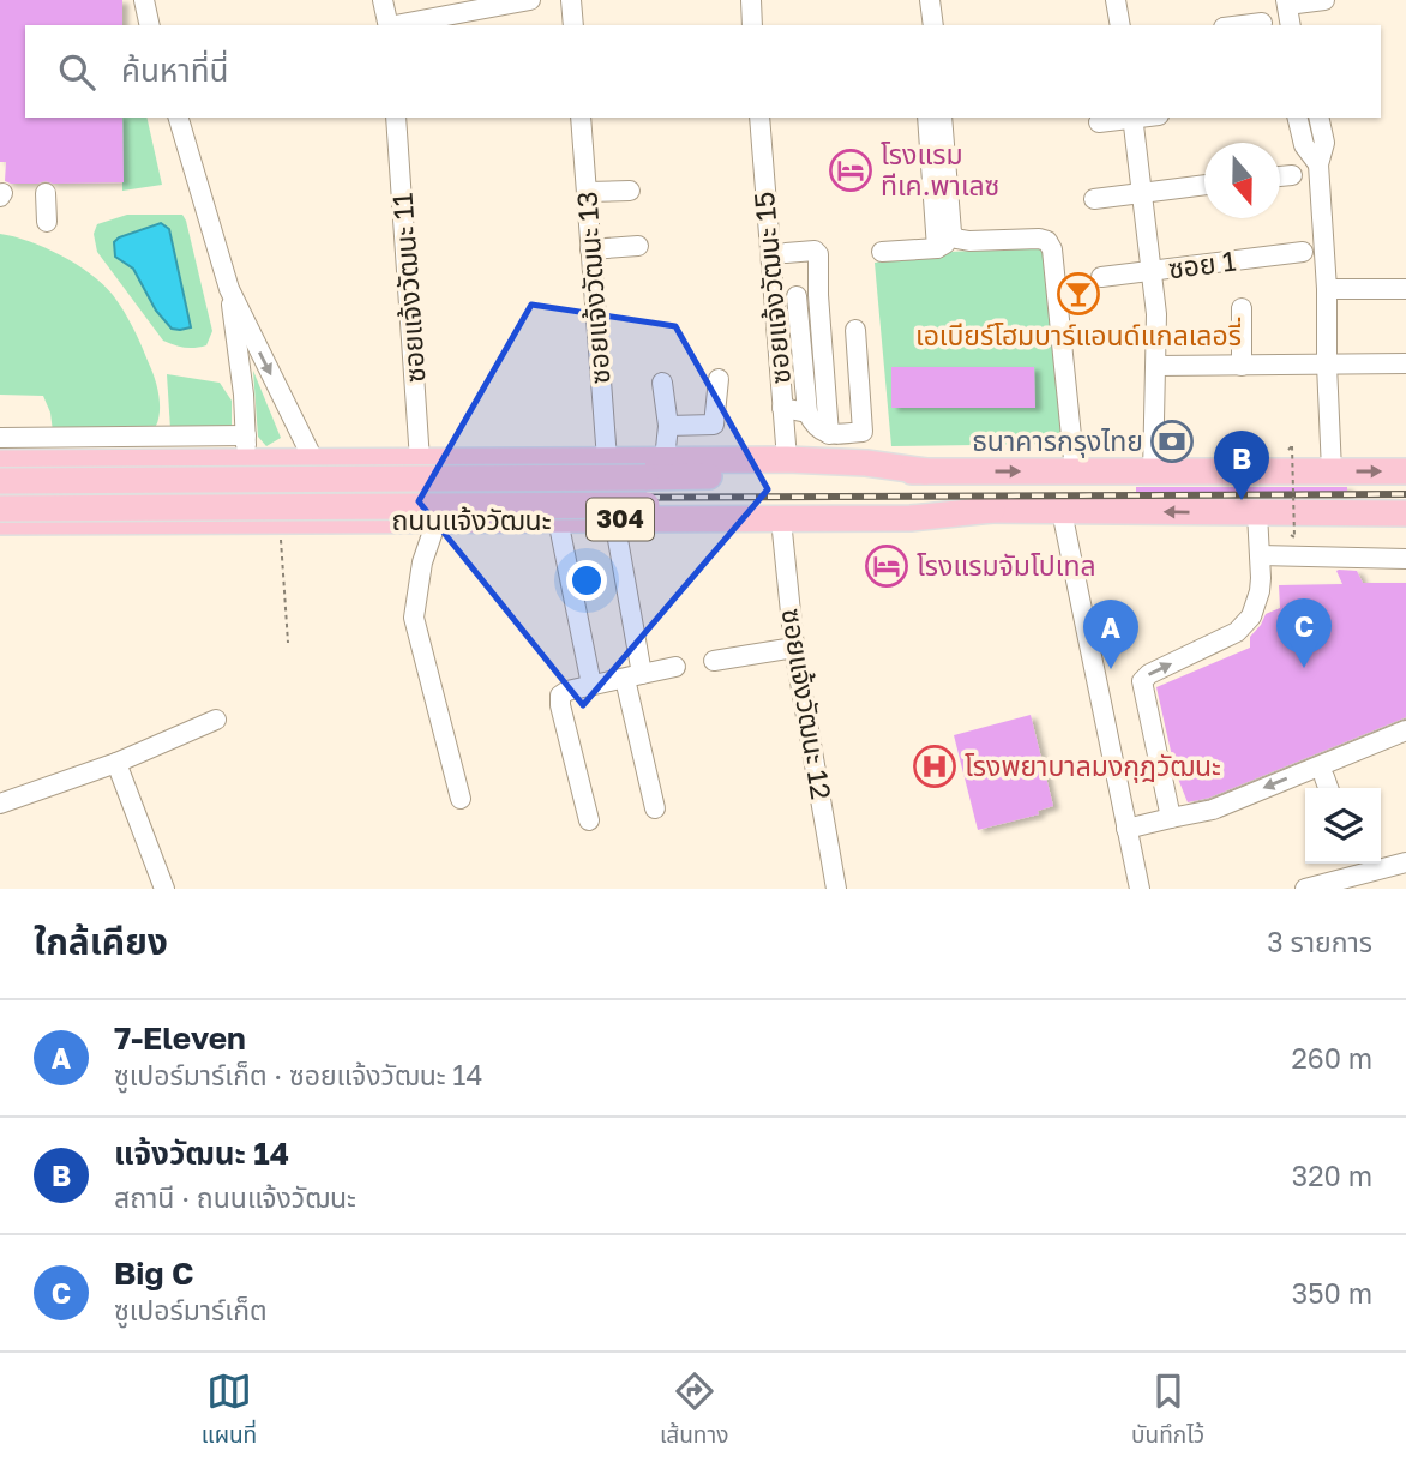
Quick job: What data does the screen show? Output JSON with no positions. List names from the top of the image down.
{
  "streets": {
    "main road": ["304", "ถนนแจ้งวัฒนะ"],
    "street": [
      "ซอย 1",
      "ซอยแจ้งวัฒนะ 11",
      "ซอยแจ้งวัฒนะ 13",
      "ซอยแจ้งวัฒนะ 15",
      "ซอยแจ้งวัฒนะ 12"
    ]
  },
  "crossings": [
    ["ซอยแจ้งวัฒนะ 11", "ถนนแจ้งวัฒนะ"],
    ["ซอยแจ้งวัฒนะ 13", "ถนนแจ้งวัฒนะ"],
    ["ซอยแจ้งวัฒนะ 15", "ถนนแจ้งวัฒนะ"],
    ["ถนนแจ้งวัฒนะ", "ซอยแจ้งวัฒนะ 12"]
  ],
  "places": {
    "hotel": ["โรงแรม ทีเค.พาเลซ", "โรงแรมจัมโปเทล"],
    "bar": ["เอเบียร์โฮมบาร์แอนด์แกลเลอรี่"],
    "bank": ["ธนาคารกรุงไทย"],
    "hospital": ["โรงพยาบาลมงกุฎวัฒนะ"]
  },
  "north": "bottom",
  "page": {
    "search": "ค้นหาที่นี่",
    "pins": ["B", "C", "A"],
    "heading": ["ใกล้เคียง", "3 รายการ"],
    "list": [
      {
        "mark": "A",
        "name": "7-Eleven",
        "note": "ซูเปอร์มาร์เก็ต · ซอยแจ้งวัฒนะ 14",
        "value": "260 m"
      },
      {
        "mark": "B",
        "name": "แจ้งวัฒนะ 14",
        "note": "สถานี · ถนนแจ้งวัฒนะ",
        "value": "320 m"
      },
      {
        "mark": "C",
        "name": "Big C",
        "note": "ซูเปอร์มาร์เก็ต",
        "value": "350 m"
      }
    ],
    "nav": ["แผนที่", "เส้นทาง", "บันทึกไว้"]
  }
}
